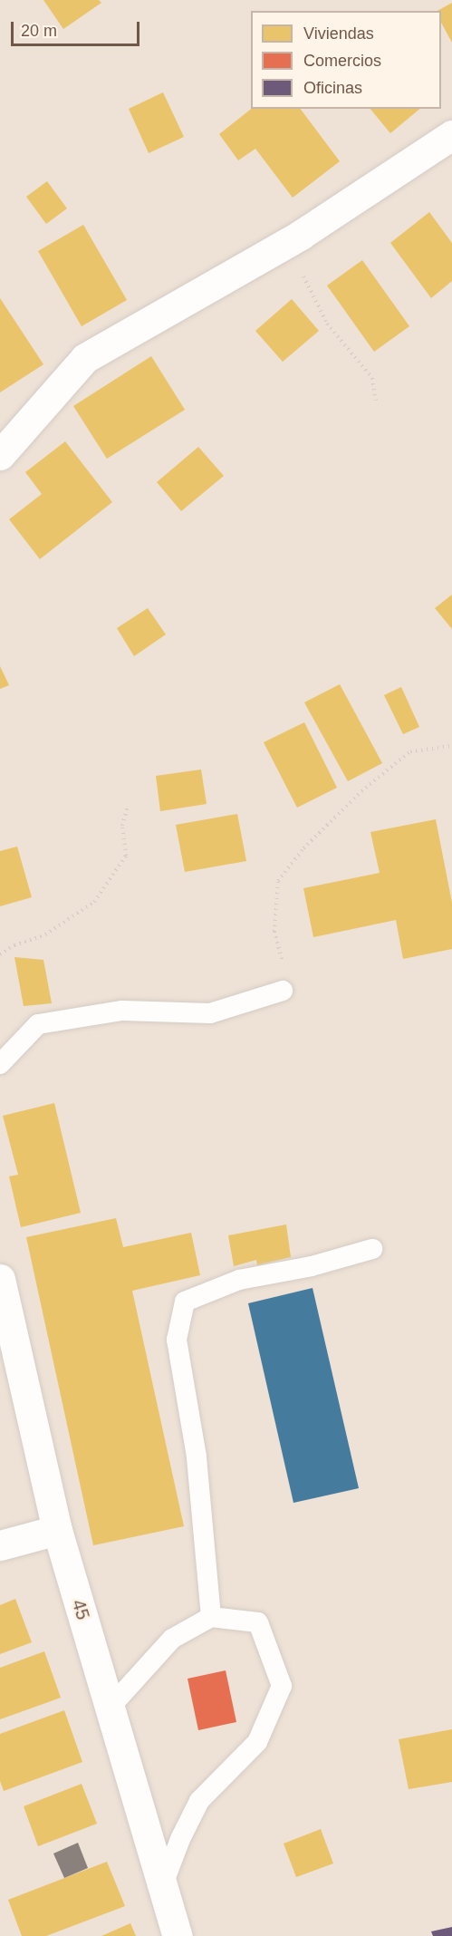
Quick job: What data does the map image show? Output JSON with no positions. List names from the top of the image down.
{
  "streets": {
    "street": ["45"]
  },
  "legend": ["Viviendas", "Comercios", "Oficinas"],
  "scale_bar": "20 m"
}
